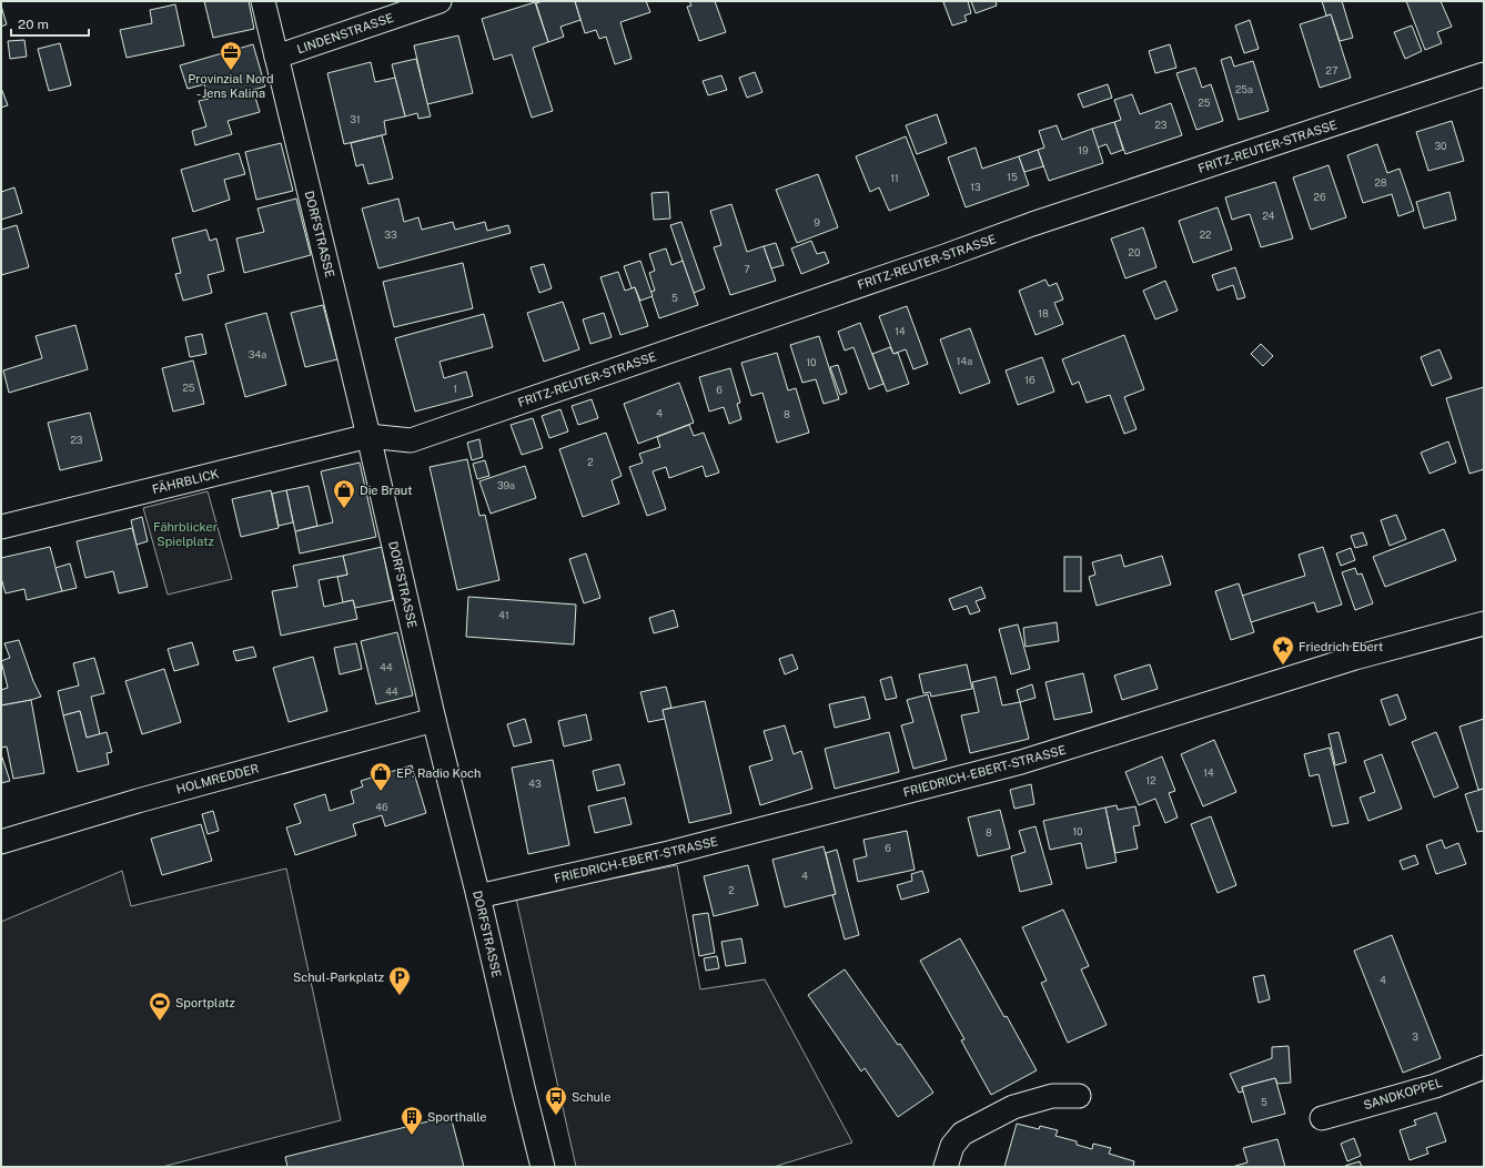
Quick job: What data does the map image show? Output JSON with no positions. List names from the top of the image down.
{
  "streets": {
    "street": [
      "LINDENSTRASSE",
      "FRITZ-REUTER-STRASSE",
      "DORFSTRASSE",
      "FÄHRBLICK",
      "FRIEDRICH-EBERT-STRASSE",
      "HOLMREDDER",
      "SANDKOPPEL"
    ]
  },
  "crossings": [
    ["LINDENSTRASSE", "DORFSTRASSE"],
    ["FRITZ-REUTER-STRASSE", "DORFSTRASSE"],
    ["FRITZ-REUTER-STRASSE", "FÄHRBLICK"],
    ["DORFSTRASSE", "FÄHRBLICK"],
    ["DORFSTRASSE", "FRIEDRICH-EBERT-STRASSE"],
    ["DORFSTRASSE", "HOLMREDDER"]
  ],
  "parks": ["Fährblicker Spielplatz"],
  "places": {
    "office": ["Provinzial Nord - Jens Kalina"],
    "shop": ["Die Braut", "EP: Radio Koch"],
    "place": ["Friedrich Ebert"],
    "parking": ["Schul-Parkplatz"],
    "sports": ["Sportplatz"],
    "bus stop": ["Schule"],
    "building": ["Sporthalle"]
  },
  "house_numbers": [
    "27",
    "25a",
    "25",
    "31",
    "23",
    "30",
    "19",
    "15",
    "11",
    "28",
    "13",
    "26",
    "24",
    "9",
    "33",
    "22",
    "20",
    "7",
    "5",
    "18",
    "14",
    "34a",
    "14a",
    "10",
    "16",
    "25",
    "1",
    "6",
    "4",
    "8",
    "23",
    "2",
    "39a",
    "41",
    "44",
    "44",
    "14",
    "12",
    "43",
    "46",
    "10",
    "8",
    "6",
    "4",
    "2",
    "4",
    "3",
    "5"
  ],
  "scale_bar": "20 m"
}
